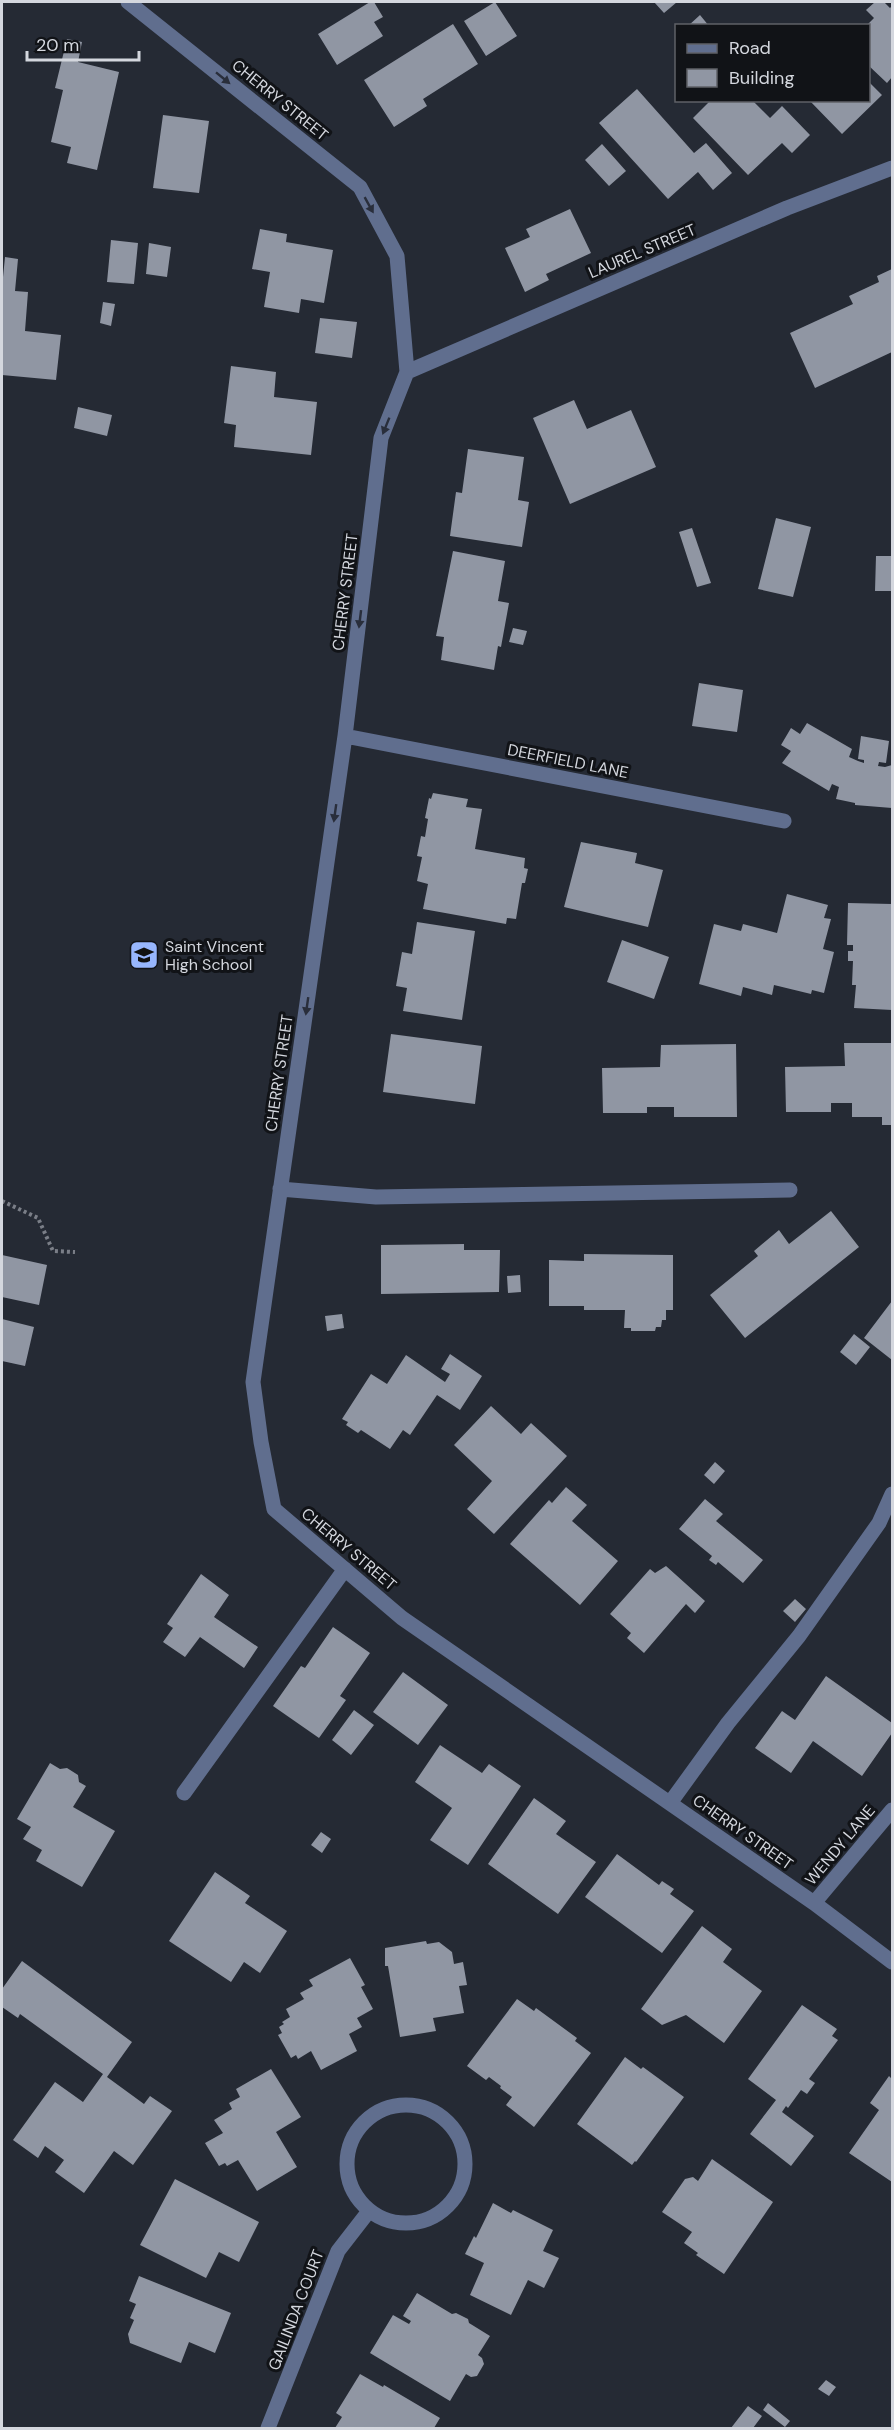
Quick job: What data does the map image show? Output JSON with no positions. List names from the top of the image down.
{
  "streets": {
    "street": [
      "CHERRY STREET",
      "LAUREL STREET",
      "DEERFIELD LANE",
      "WENDY LANE",
      "GAILINDA COURT"
    ]
  },
  "crossings": [
    ["CHERRY STREET", "LAUREL STREET"],
    ["CHERRY STREET", "DEERFIELD LANE"],
    ["CHERRY STREET", "WENDY LANE"]
  ],
  "one_way": ["CHERRY STREET"],
  "places": {
    "school or university": ["Saint Vincent High School"]
  },
  "legend": ["Road", "Building"],
  "scale_bar": "20 m"
}
